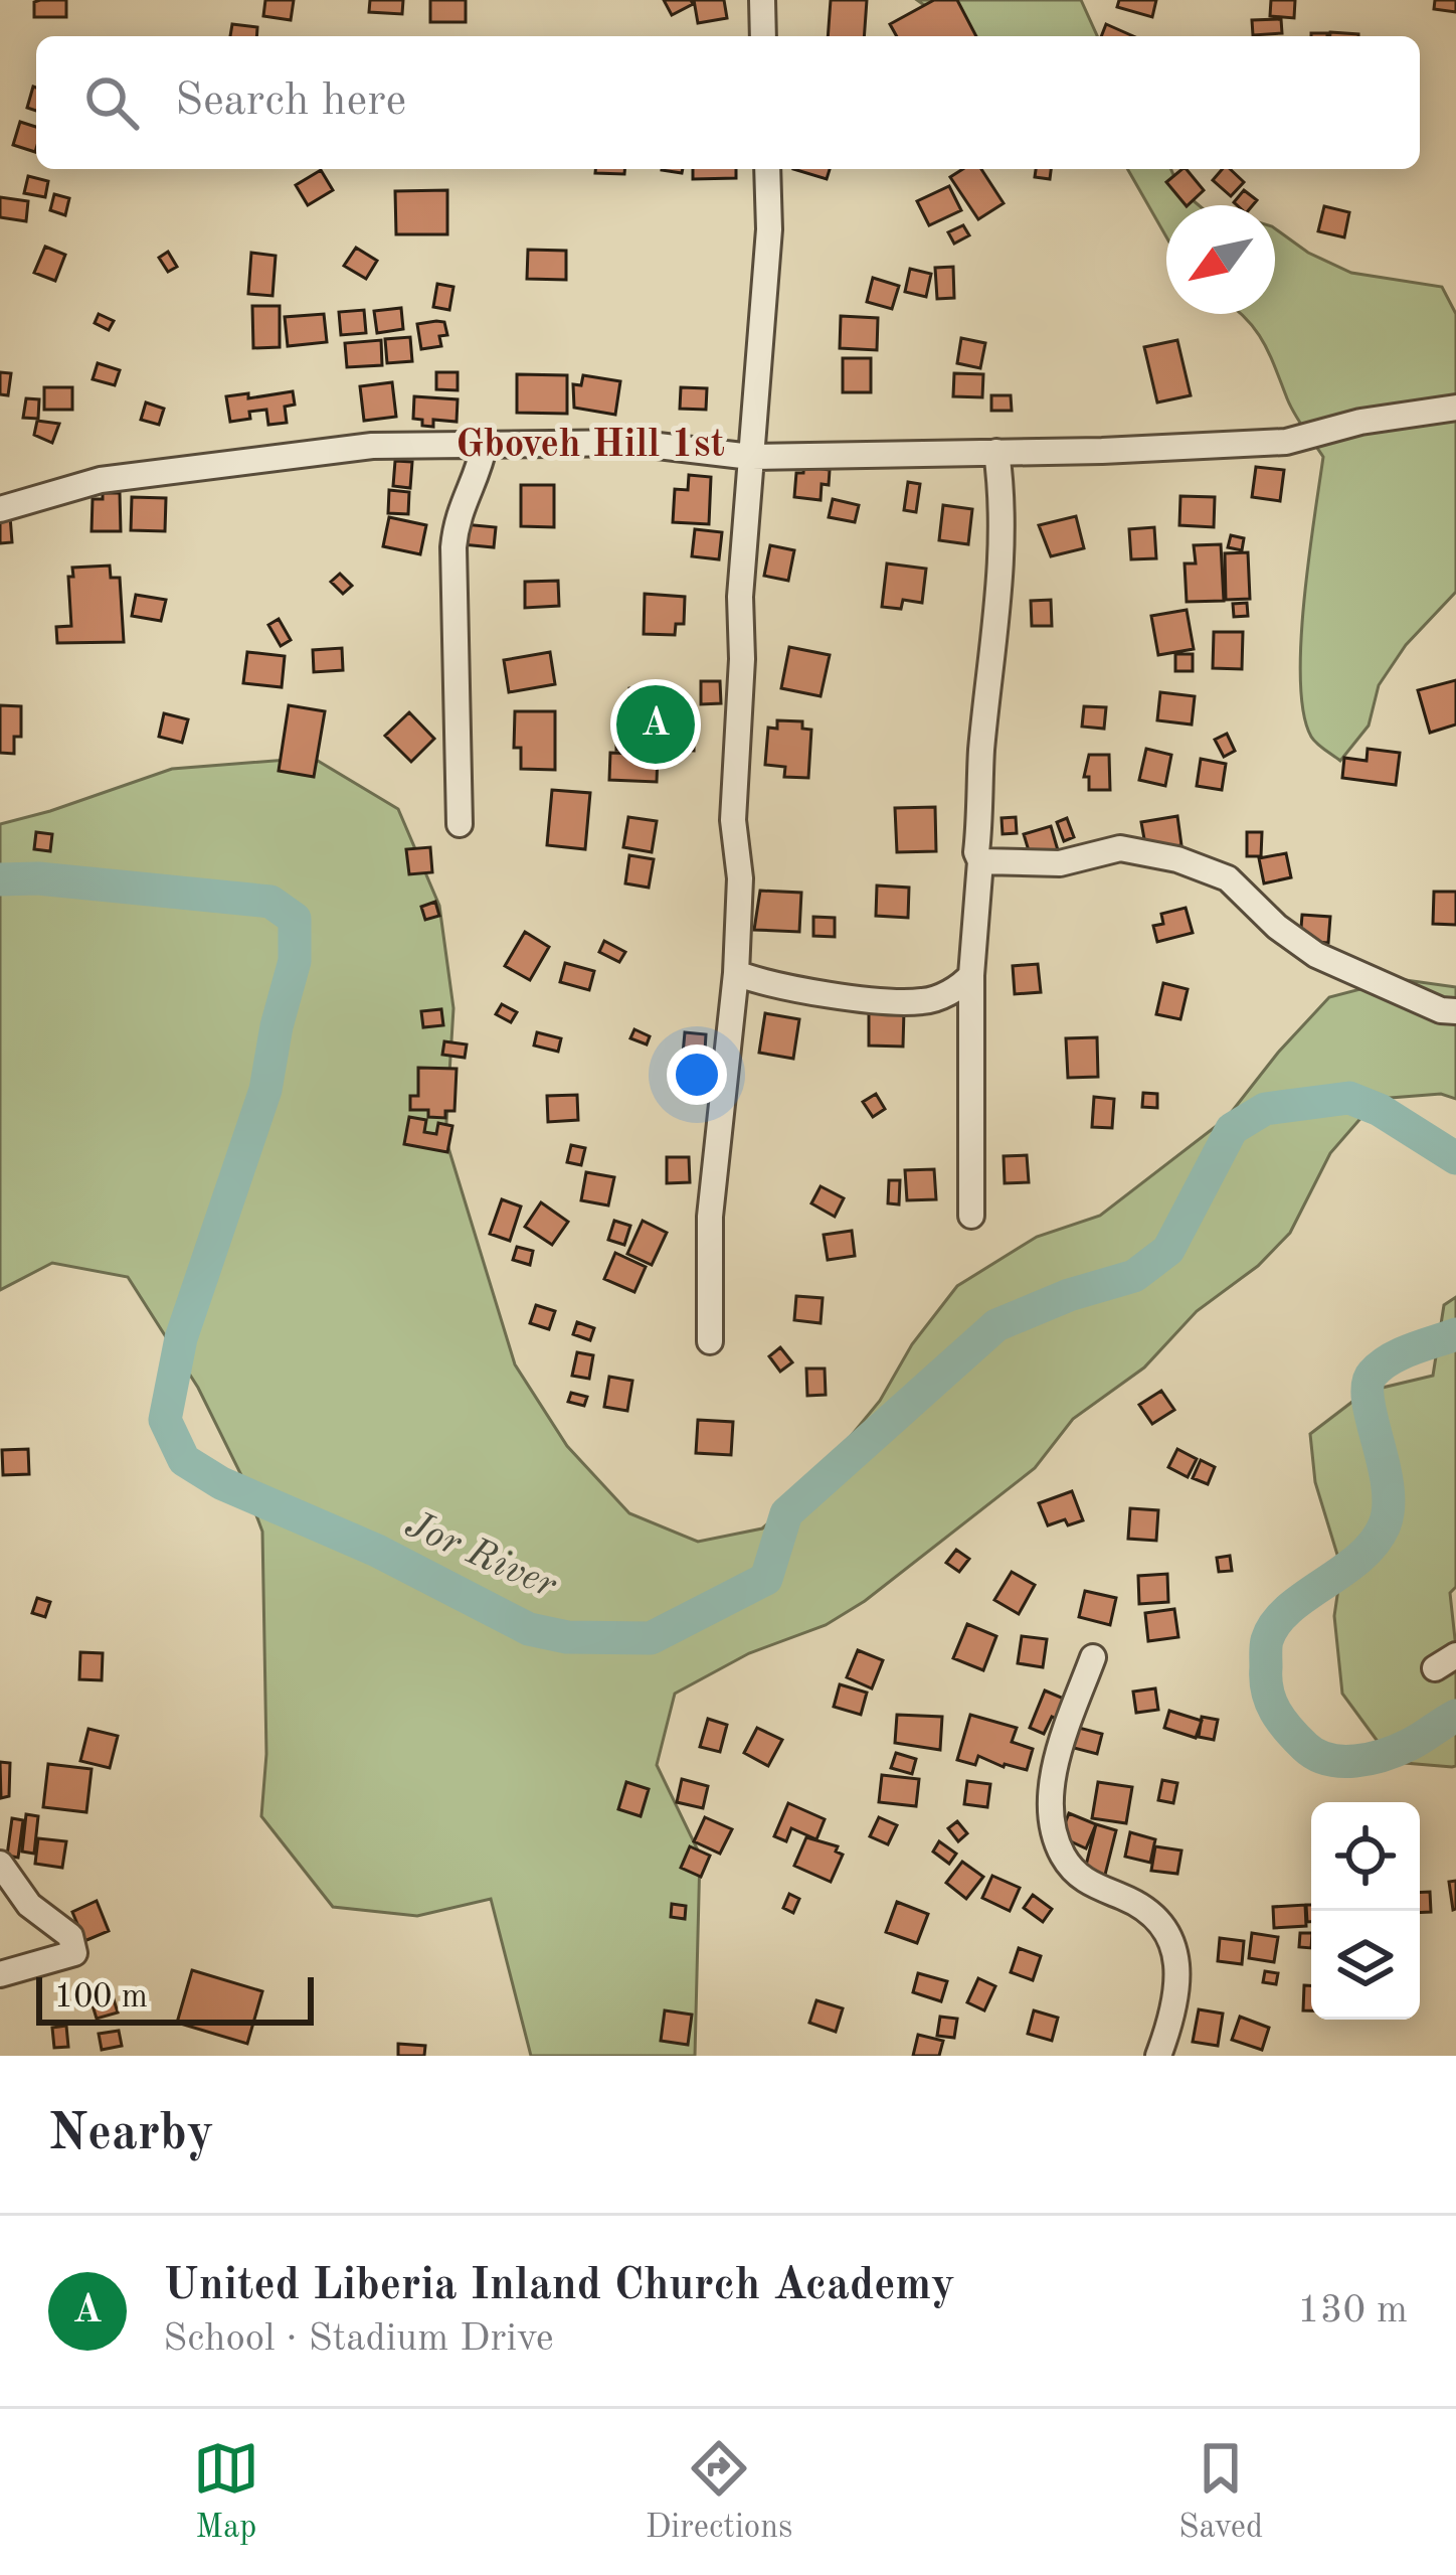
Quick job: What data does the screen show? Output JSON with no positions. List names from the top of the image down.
{
  "districts": ["Gboveh Hill 1st"],
  "water": ["Jor River"],
  "scale_bar": "100 m",
  "north": "bottom left",
  "page": {
    "search": "Search here",
    "pins": "A",
    "scale": "100 m",
    "heading": "Nearby",
    "list": [
      {
        "mark": "A",
        "name": "United Liberia Inland Church Academy",
        "note": "School · Stadium Drive",
        "value": "130 m"
      }
    ],
    "nav": ["Map", "Directions", "Saved"]
  }
}
